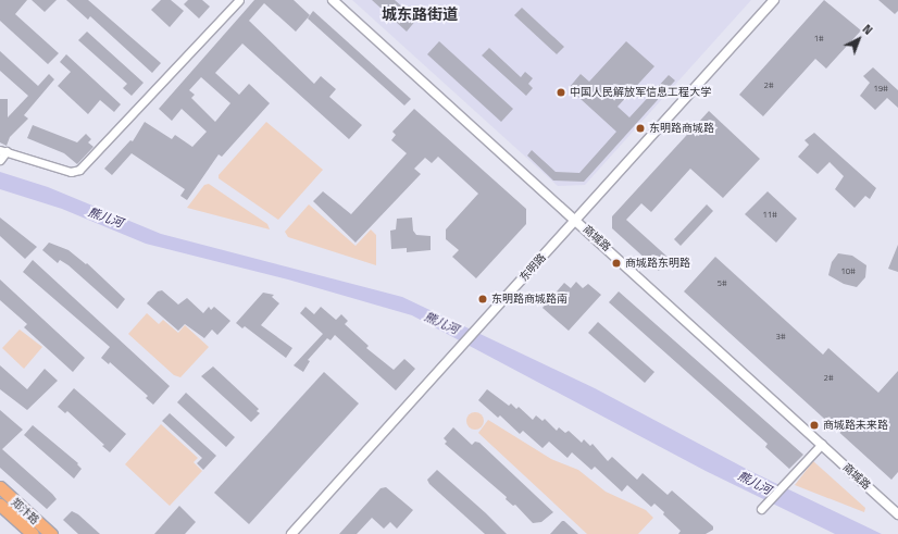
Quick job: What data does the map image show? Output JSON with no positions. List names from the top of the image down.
{
  "streets": {
    "main road": ["郑汴路"],
    "street": ["商城路", "东明路"]
  },
  "crossings": [
    ["商城路", "东明路"]
  ],
  "districts": ["城东路街道"],
  "water": ["熊儿河"],
  "places": [
    "中国人民解放军信息工程大学",
    "东明路商城路",
    "商城路东明路",
    "东明路商城路南",
    "商城路未来路"
  ],
  "house_numbers": [
    "1#",
    "2#",
    "19#",
    "11#",
    "10#",
    "5#",
    "3#",
    "2#"
  ],
  "north": "top right"
}
